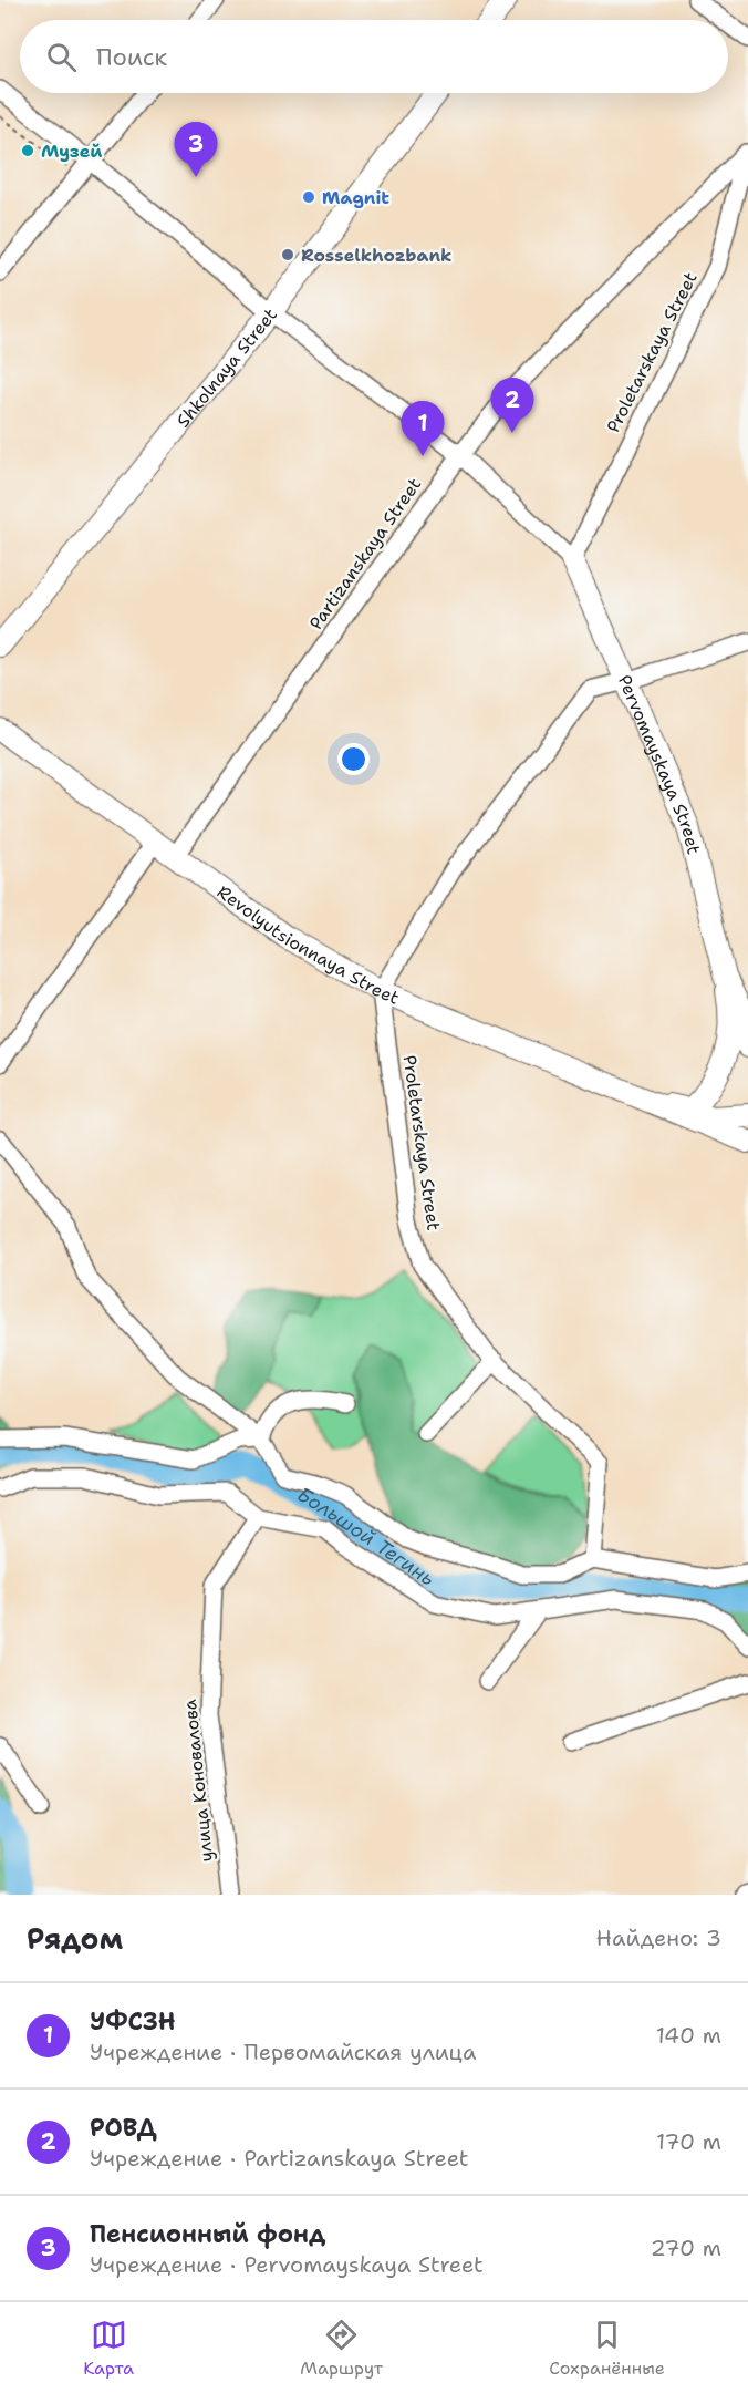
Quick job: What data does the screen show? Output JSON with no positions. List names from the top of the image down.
{
  "streets": {
    "street": [
      "Proletarskaya Street",
      "Shkolnaya Street",
      "Partizanskaya Street",
      "Pervomayskaya Street",
      "Revolyutsionnaya Street",
      "улица Коновалова"
    ]
  },
  "crossings": [
    ["Proletarskaya Street", "Partizanskaya Street"],
    ["Proletarskaya Street", "Pervomayskaya Street"],
    ["Proletarskaya Street", "Revolyutsionnaya Street"],
    ["Partizanskaya Street", "Revolyutsionnaya Street"]
  ],
  "water": ["Большой Тегинь"],
  "places": ["Музей", "Magnit", "Rosselkhozbank"],
  "page": {
    "search": "Поиск",
    "pins": ["3", "2", "1"],
    "heading": ["Рядом", "Найдено: 3"],
    "list": [
      {
        "mark": "1",
        "name": "УФСЗН",
        "note": "Учреждение · Первомайская улица",
        "value": "140 m"
      },
      {
        "mark": "2",
        "name": "РОВД",
        "note": "Учреждение · Partizanskaya Street",
        "value": "170 m"
      },
      {
        "mark": "3",
        "name": "Пенсионный фонд",
        "note": "Учреждение · Pervomayskaya Street",
        "value": "270 m"
      }
    ],
    "nav": ["Карта", "Маршрут", "Сохранённые"]
  }
}
